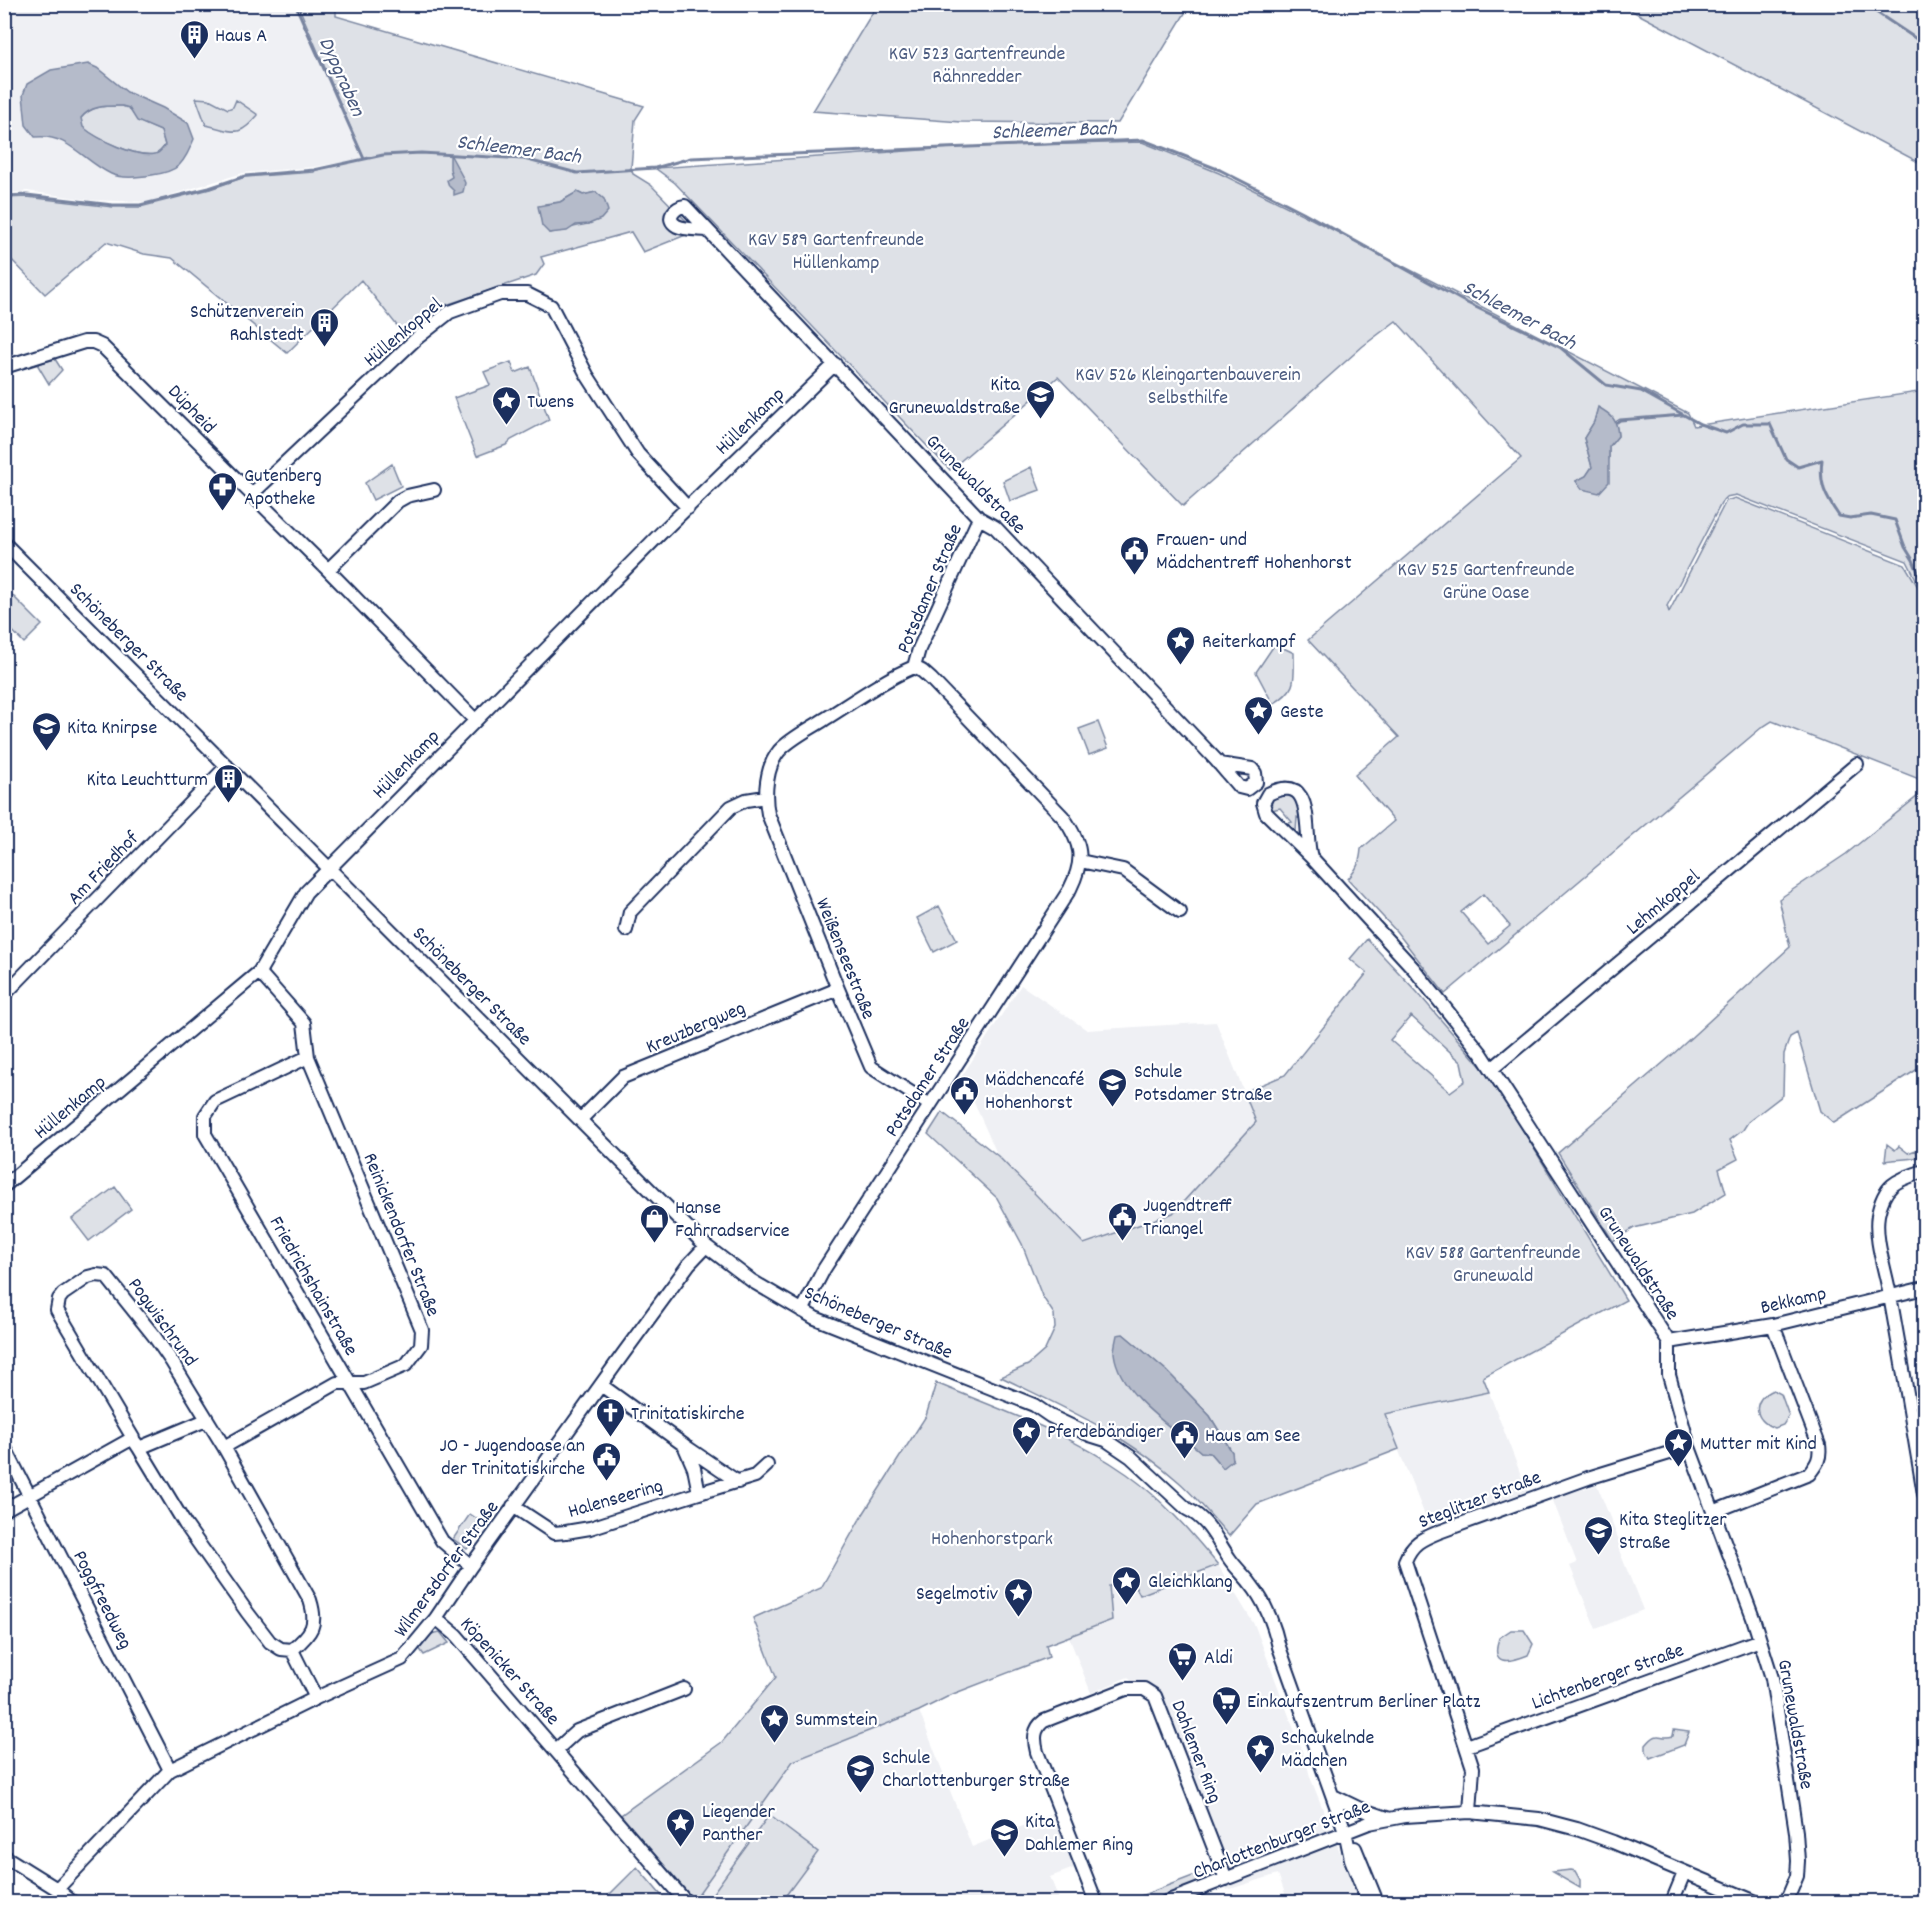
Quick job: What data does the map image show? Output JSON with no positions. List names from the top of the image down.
{
  "streets": {
    "street": [
      "Hüllenkoppel",
      "Düpheid",
      "Hüllenkamp",
      "Grunewaldstraße",
      "Potsdamer Straße",
      "Schöneberger Straße",
      "Am Friedhof",
      "Lehmkoppel",
      "Weißenseestraße",
      "Kreuzbergweg",
      "Reinickendorfer Straße",
      "Friedrichshainstraße",
      "Bekkamp",
      "Pogwischrund",
      "Halenseering",
      "Steglitzer Straße",
      "Wilmersdorfer Straße",
      "Poggfreedweg",
      "Köpenicker Straße",
      "Lichtenberger Straße",
      "Dahlemer Ring",
      "Charlottenburger Straße"
    ]
  },
  "crossings": [
    ["Hüllenkoppel", "Düpheid"],
    ["Hüllenkoppel", "Hüllenkamp"],
    ["Düpheid", "Hüllenkamp"],
    ["Hüllenkamp", "Grunewaldstraße"],
    ["Hüllenkamp", "Schöneberger Straße"],
    ["Hüllenkamp", "Reinickendorfer Straße"],
    ["Grunewaldstraße", "Potsdamer Straße"],
    ["Grunewaldstraße", "Lehmkoppel"],
    ["Grunewaldstraße", "Bekkamp"],
    ["Grunewaldstraße", "Steglitzer Straße"],
    ["Grunewaldstraße", "Lichtenberger Straße"],
    ["Potsdamer Straße", "Schöneberger Straße"],
    ["Potsdamer Straße", "Weißenseestraße"],
    ["Schöneberger Straße", "Am Friedhof"],
    ["Schöneberger Straße", "Kreuzbergweg"],
    ["Schöneberger Straße", "Wilmersdorfer Straße"],
    ["Schöneberger Straße", "Charlottenburger Straße"],
    ["Weißenseestraße", "Kreuzbergweg"],
    ["Reinickendorfer Straße", "Friedrichshainstraße"],
    ["Reinickendorfer Straße", "Pogwischrund"],
    ["Friedrichshainstraße", "Wilmersdorfer Straße"],
    ["Halenseering", "Wilmersdorfer Straße"],
    ["Steglitzer Straße", "Lichtenberger Straße"],
    ["Steglitzer Straße", "Charlottenburger Straße"],
    ["Wilmersdorfer Straße", "Poggfreedweg"],
    ["Wilmersdorfer Straße", "Köpenicker Straße"],
    ["Dahlemer Ring", "Charlottenburger Straße"]
  ],
  "water": ["Dypgraben", "Schleemer Bach"],
  "parks": [
    "KGV 523 Gartenfreunde Rähnredder",
    "KGV 589 Gartenfreunde Hüllenkamp",
    "KGV 526 Kleingartenbauverein Selbsthilfe",
    "KGV 525 Gartenfreunde Grüne Oase",
    "KGV 588 Gartenfreunde Grunewald",
    "Hohenhorstpark"
  ],
  "places": {
    "building": ["Haus A", "Schützenverein Rahlstedt", "Kita Leuchtturm"],
    "school or university": [
      "Kita Grunewaldstraße",
      "Kita Knirpse",
      "Schule Potsdamer Straße",
      "Kita Steglitzer Straße",
      "Schule Charlottenburger Straße",
      "Kita Dahlemer Ring"
    ],
    "place": [
      "Twens",
      "Reiterkampf",
      "Geste",
      "Pferdebändiger",
      "Mutter mit Kind",
      "Gleichklang",
      "Segelmotiv",
      "Summstein",
      "Schaukelnde Mädchen",
      "Liegender Panther"
    ],
    "pharmacy": ["Gutenberg Apotheke"],
    "public building": [
      "Frauen- und Mädchentreff Hohenhorst",
      "Mädchencafé Hohenhorst",
      "Jugendtreff Triangel",
      "Haus am See",
      "JO - Jugendoase an der Trinitatiskirche"
    ],
    "shop": ["Hanse Fahrradservice"],
    "church": ["Trinitatiskirche"],
    "supermarket": ["Aldi", "Einkaufszentrum Berliner Platz"]
  }
}
